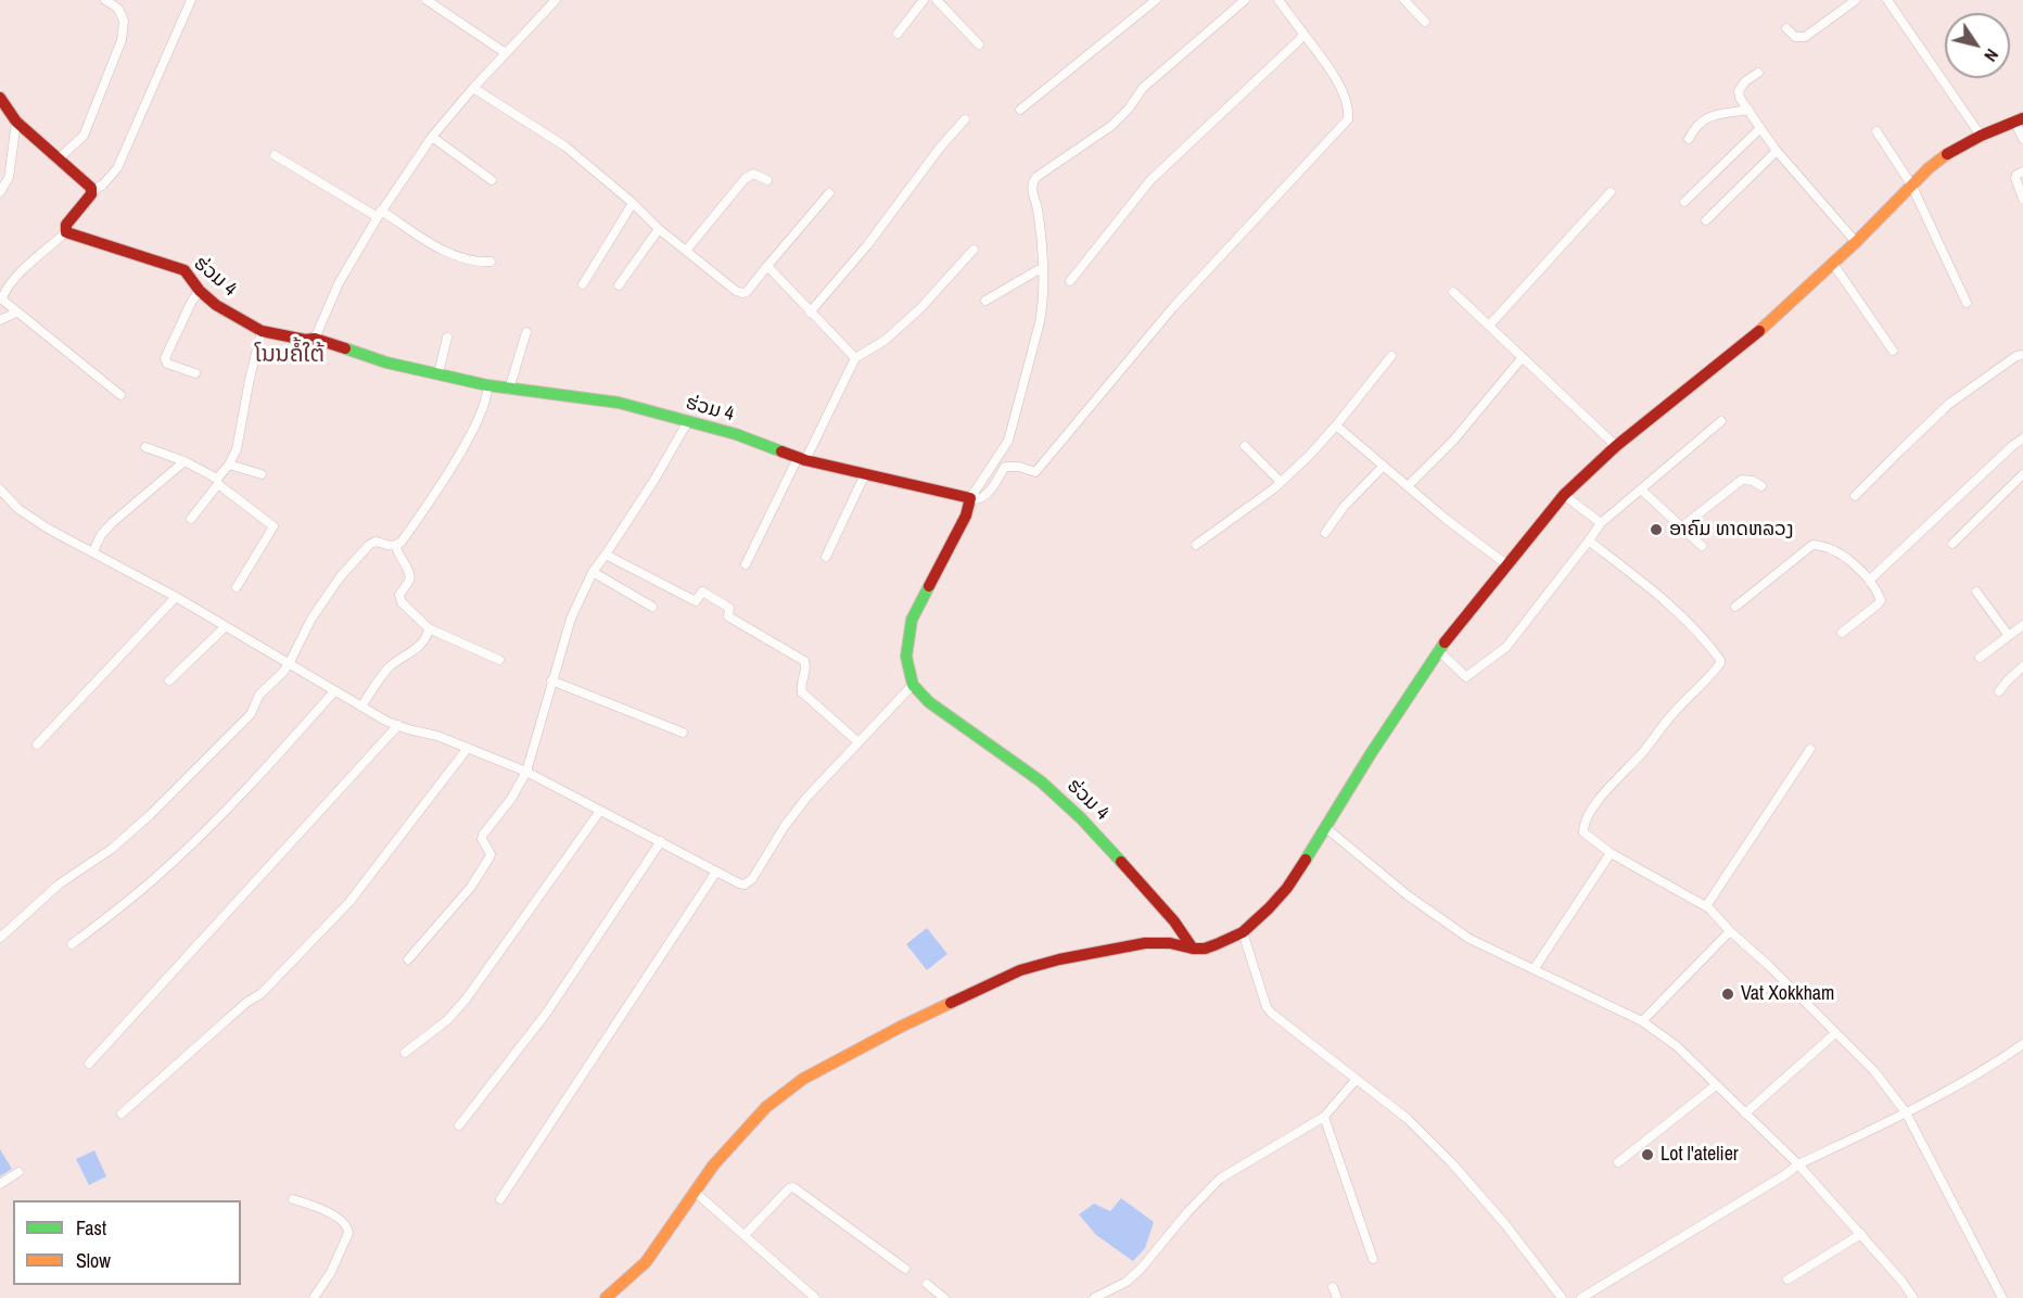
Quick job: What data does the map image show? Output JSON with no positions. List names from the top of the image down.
{
  "streets": {
    "street": ["ຮ່ວມ 4"]
  },
  "districts": ["ໂນນຄໍ້ໃຕ້"],
  "places": ["ອາຄົມ ທາດຫລວງ", "Vat Xokkham", "Lot l'atelier"],
  "legend": ["Fast", "Slow"],
  "north": "bottom right"
}
